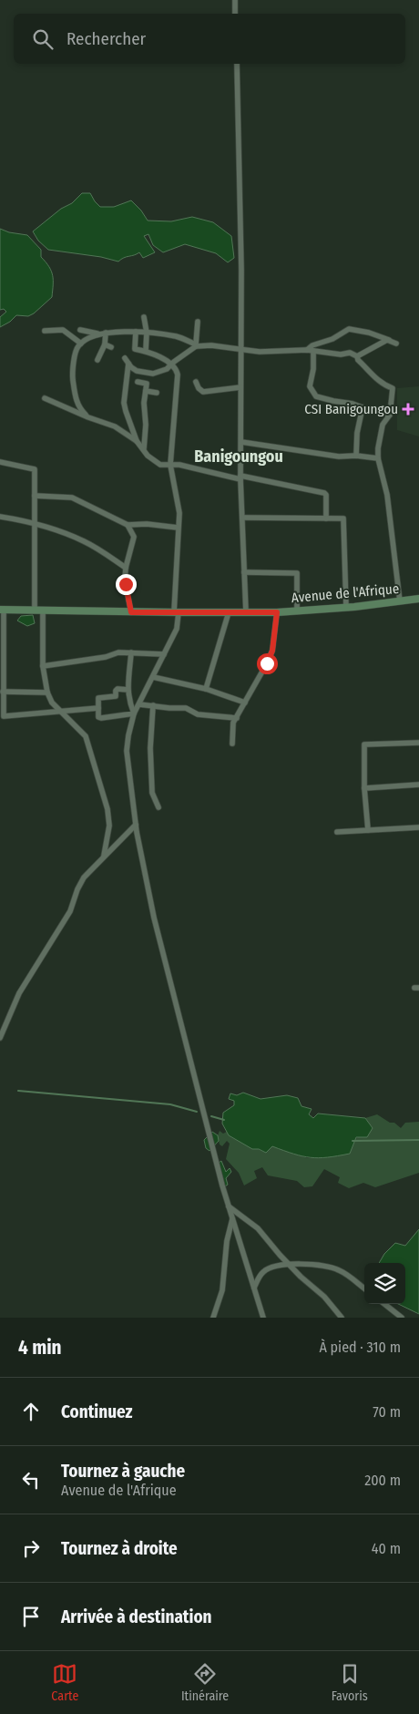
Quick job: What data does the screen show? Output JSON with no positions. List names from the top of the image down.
{
  "streets": {
    "main road": ["Avenue de l'Afrique"]
  },
  "districts": ["Banigoungou"],
  "places": {
    "health": ["CSI Banigoungou"]
  },
  "page": {
    "search": "Rechercher",
    "heading": ["4 min", "À pied · 310 m"],
    "list": [
      ["Continuez", "70 m"],
      ["Tournez à gauche", "Avenue de l'Afrique", "200 m"],
      ["Tournez à droite", "40 m"],
      "Arrivée à destination"
    ],
    "nav": ["Carte", "Itinéraire", "Favoris"]
  }
}
